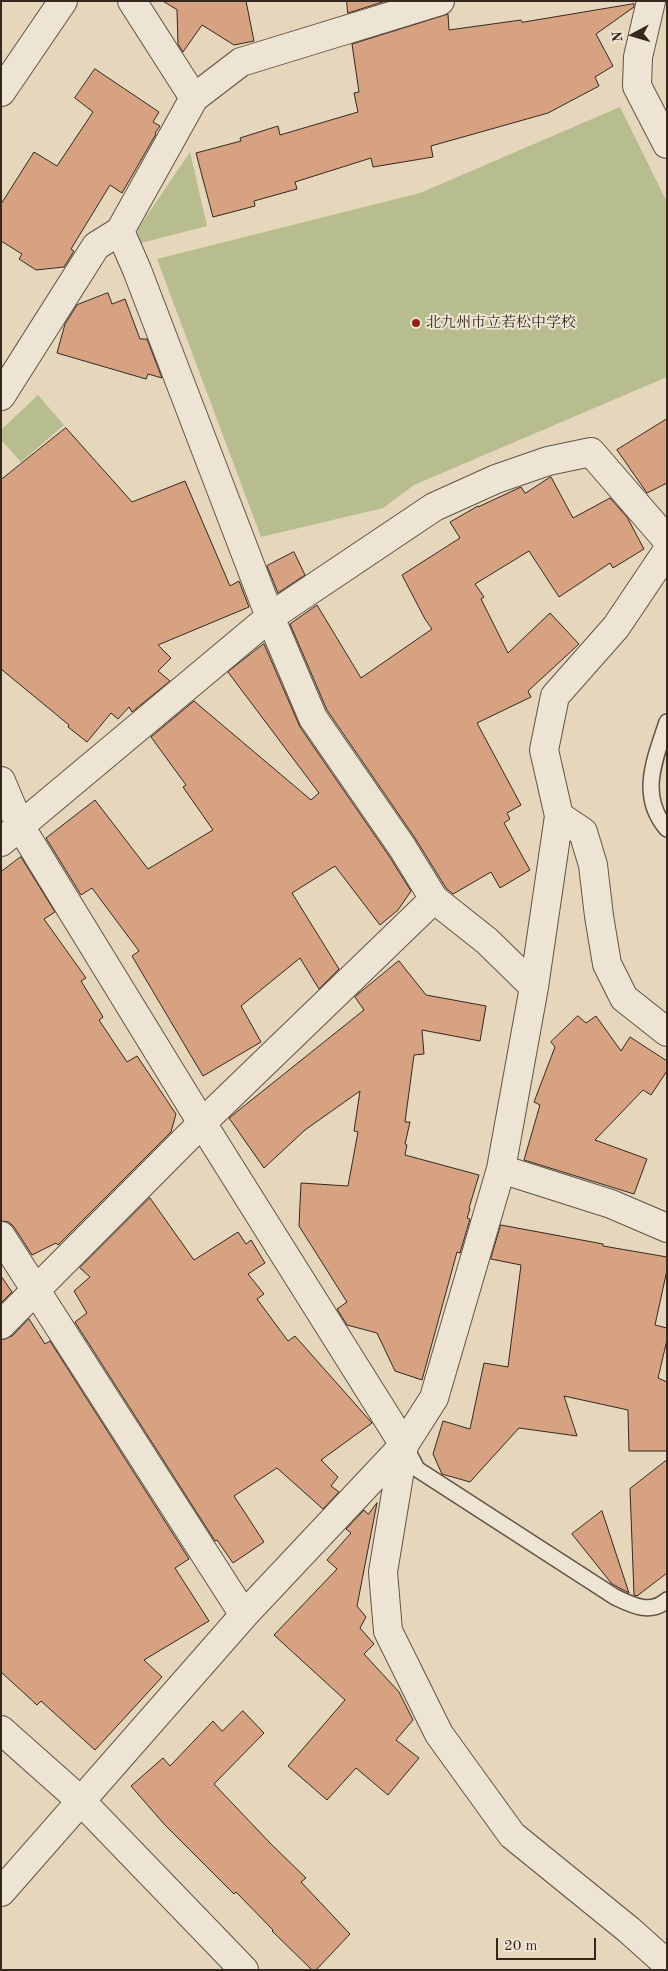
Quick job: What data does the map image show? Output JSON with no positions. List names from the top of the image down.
{
  "places": ["北九州市立若松中学校"],
  "scale_bar": "20 m",
  "north": "left"
}
